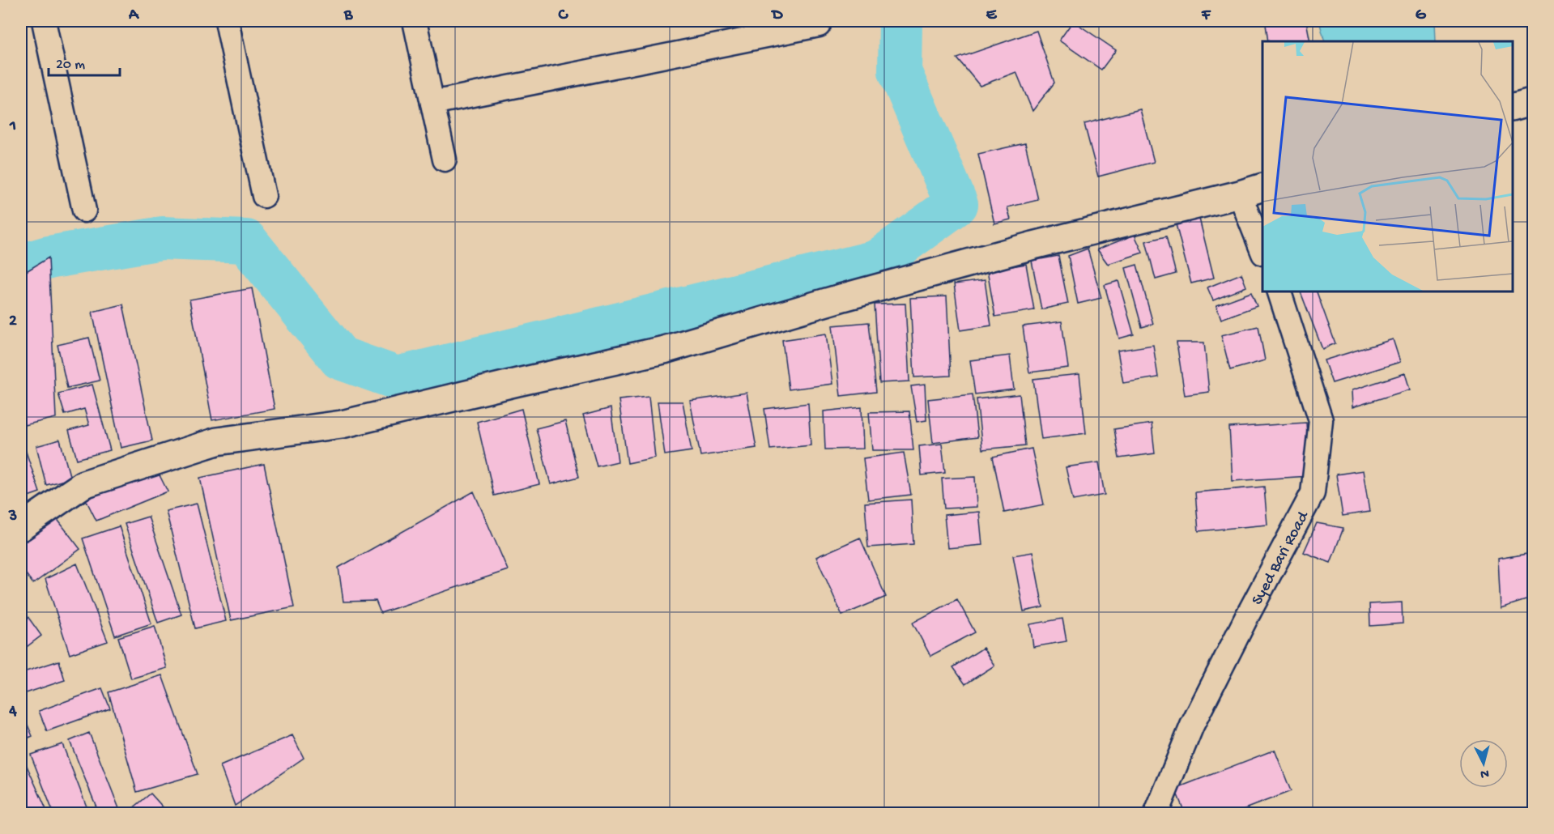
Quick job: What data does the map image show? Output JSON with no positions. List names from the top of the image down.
{
  "streets": {
    "street": ["Syed Bari Road"]
  },
  "scale_bar": "20 m",
  "north": "bottom",
  "grid": {
    "columns": [
      "A",
      "B",
      "C",
      "D",
      "E",
      "F",
      "G"
    ],
    "rows": [
      "1",
      "2",
      "3",
      "4"
    ]
  }
}
